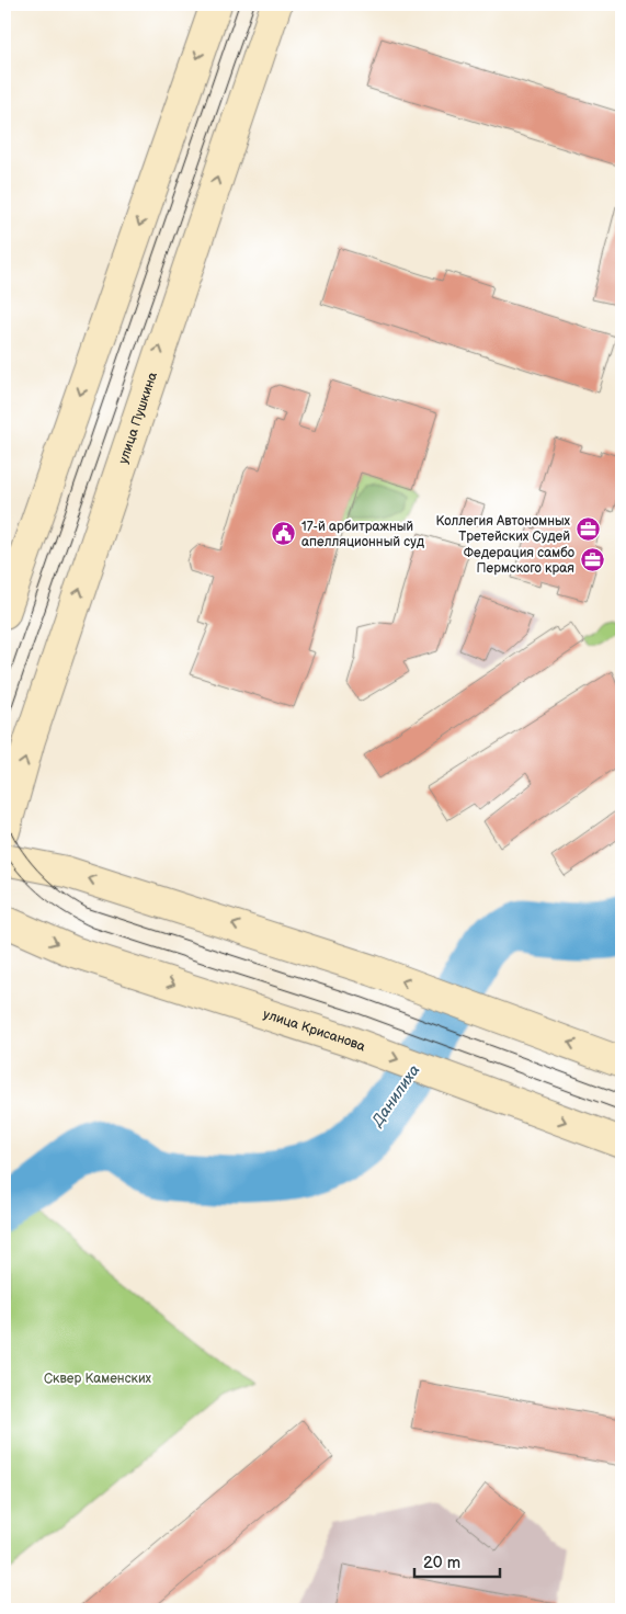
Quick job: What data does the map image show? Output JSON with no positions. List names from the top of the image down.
{
  "streets": {
    "main road": ["улица Пушкина", "улица Крисанова"]
  },
  "water": ["Данилиха"],
  "parks": ["Сквер Каменских"],
  "places": {
    "office": ["Коллегия Автономных Третейских Судей", "Федерация самбо Пермского края"],
    "public building": ["17-й арбитражный апелляционный суд"]
  },
  "scale_bar": "20 m"
}
